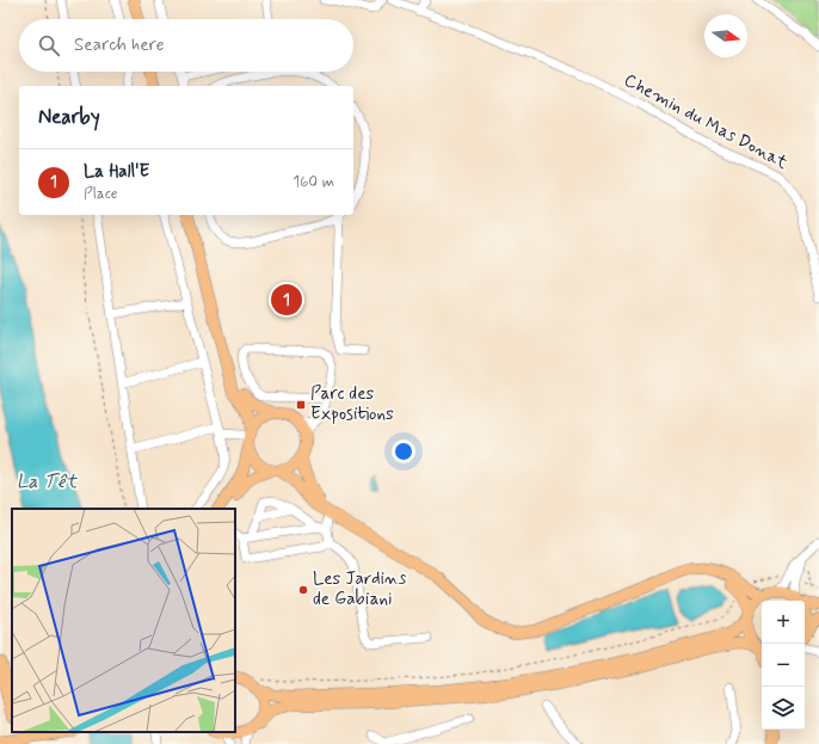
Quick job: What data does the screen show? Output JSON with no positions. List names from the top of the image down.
{
  "streets": {
    "street": ["Chemin du Mas Donat"]
  },
  "water": ["La Têt"],
  "places": {
    "transit": ["Parc des Expositions"],
    "other": ["Les Jardins de Gabiani"]
  },
  "north": "right",
  "page": {
    "search": "Search here",
    "heading": "Nearby",
    "list": [
      {
        "mark": "1",
        "name": "La Hall'E",
        "note": "Place",
        "value": "160 m"
      }
    ],
    "pins": "1",
    "map_buttons": ["+", "−"]
  }
}
